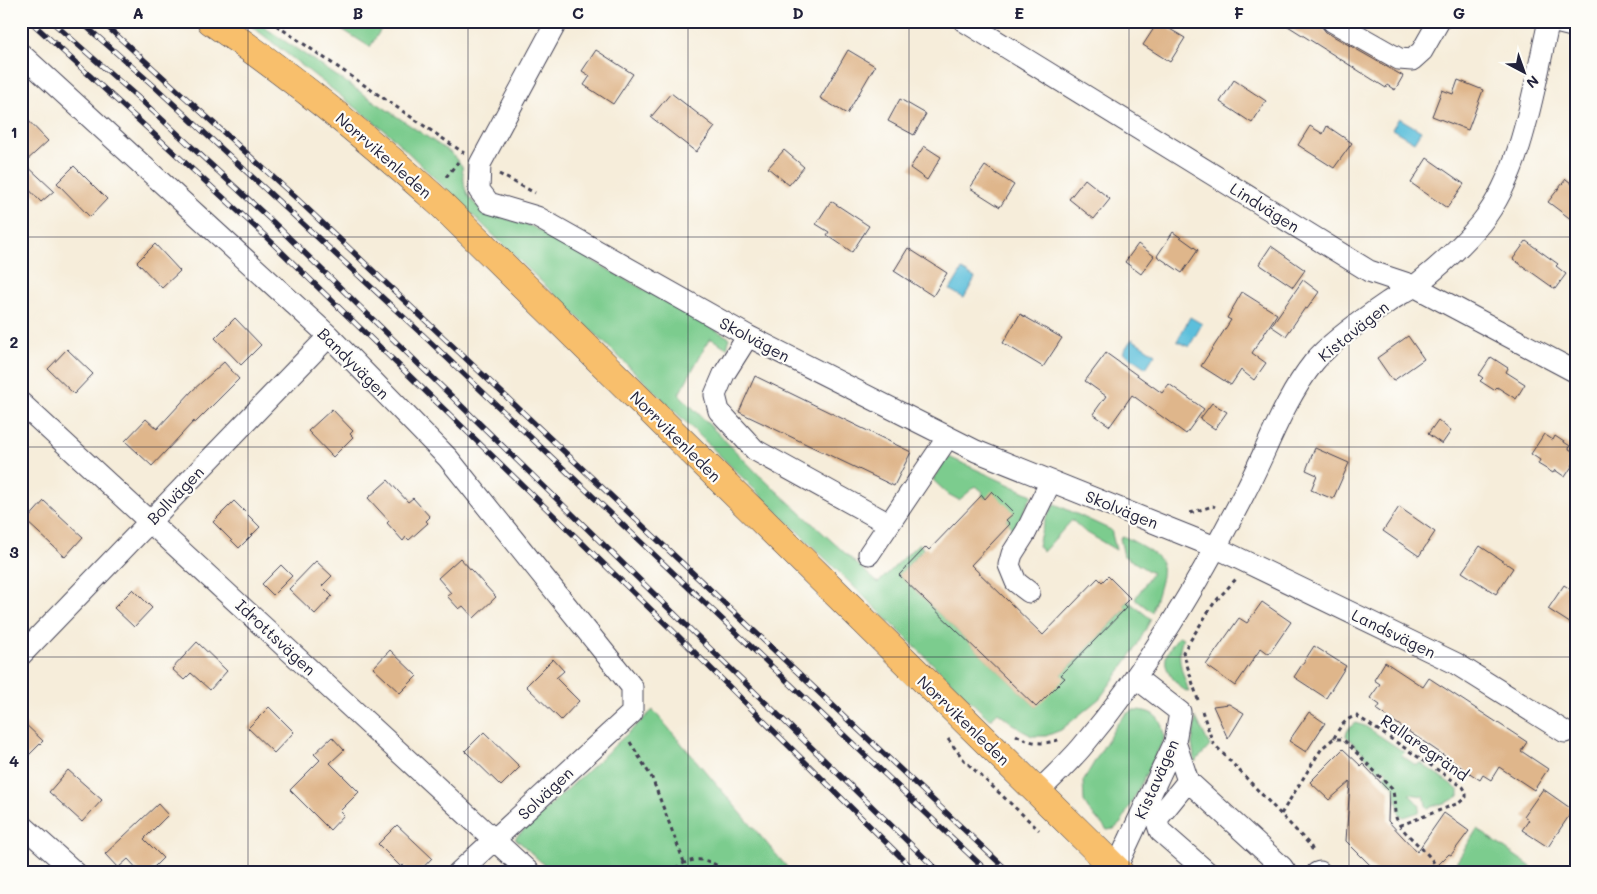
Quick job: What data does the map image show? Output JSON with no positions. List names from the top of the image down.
{
  "streets": {
    "main road": ["Norrvikenleden"],
    "street": [
      "Lindvägen",
      "Kistavägen",
      "Skolvägen",
      "Bandyvägen",
      "Bollvägen",
      "Landsvägen",
      "Idrottsvägen",
      "Solvägen"
    ],
    "path": ["Rallaregränd"]
  },
  "crossings": [
    ["Norrvikenleden", "Kistavägen"],
    ["Lindvägen", "Kistavägen"],
    ["Kistavägen", "Skolvägen"],
    ["Kistavägen", "Landsvägen"],
    ["Skolvägen", "Landsvägen"],
    ["Bandyvägen", "Bollvägen"],
    ["Bandyvägen", "Solvägen"],
    ["Bollvägen", "Idrottsvägen"],
    ["Idrottsvägen", "Solvägen"]
  ],
  "north": "bottom right",
  "grid": {
    "columns": [
      "A",
      "B",
      "C",
      "D",
      "E",
      "F",
      "G"
    ],
    "rows": [
      "1",
      "2",
      "3",
      "4"
    ]
  }
}
